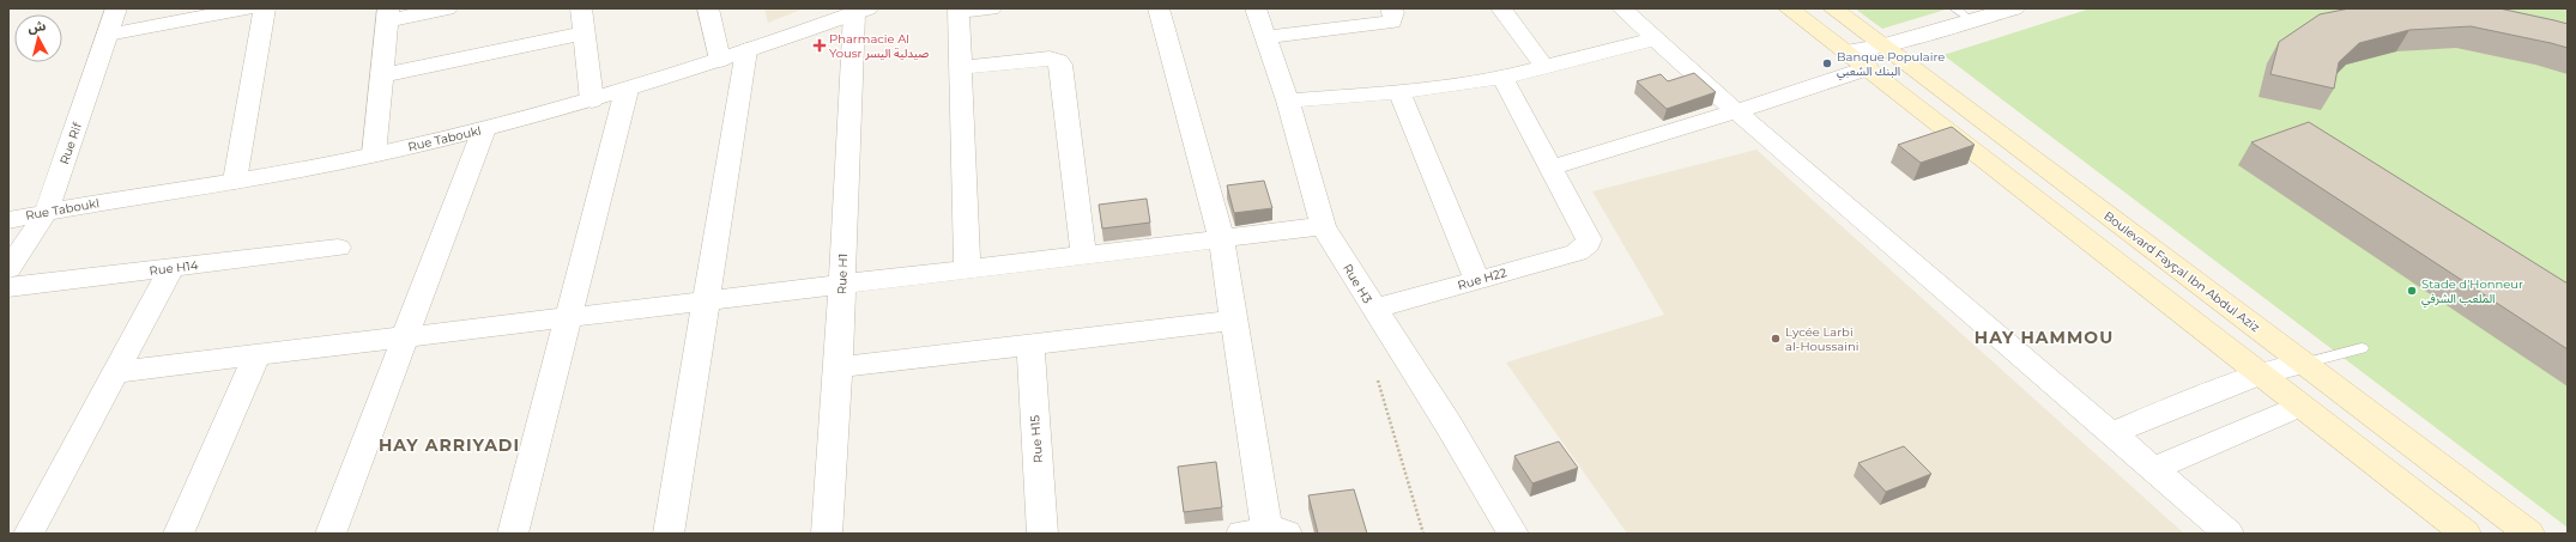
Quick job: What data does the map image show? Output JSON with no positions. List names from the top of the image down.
{
  "streets": {
    "main road": ["Boulevard Fayçal Ibn Abdul Aziz"],
    "street": [
      "Rue Taboukl",
      "Rue Rif",
      "Rue H14",
      "Rue H1",
      "Rue H22",
      "Rue H3",
      "Rue H15"
    ]
  },
  "crossings": [
    ["Rue Taboukl", "Rue Rif"],
    ["Rue Taboukl", "Rue H1"],
    ["Rue H22", "Rue H3"]
  ],
  "districts": ["HAY HAMMOU", "HAY ARRIYADI"],
  "places": {
    "health": ["Pharmacie Al Yousr صيدلية اليسر"],
    "other": ["Banque Populaire البنك الشعبي", "Stade d’Honneur الملعب الشرفي", "Lycée Larbi al-Houssaini"]
  },
  "north": "top"
}
